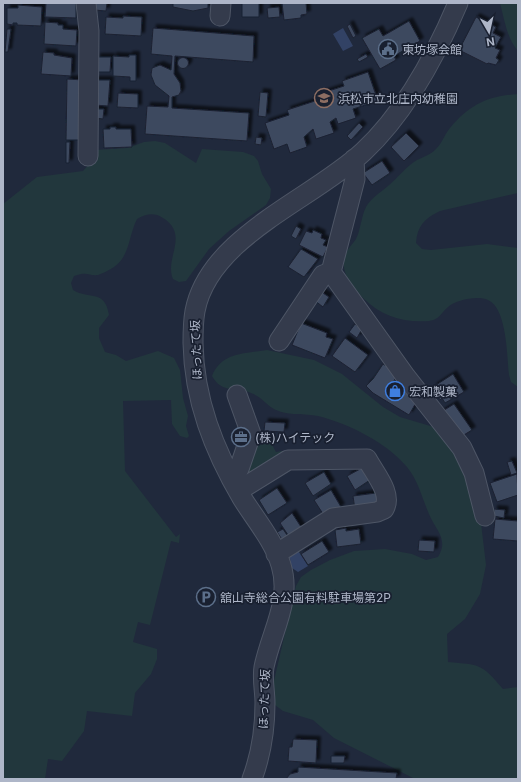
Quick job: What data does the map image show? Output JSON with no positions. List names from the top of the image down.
{
  "streets": {
    "street": ["ほったて坂"]
  },
  "places": {
    "public building": ["東坊塚会館"],
    "school or university": ["浜松市立北庄内幼稚園"],
    "shop": ["宏和製菓"],
    "office": ["(株)ハイテック"],
    "parking": ["舘山寺総合公園有料駐車場第2P"]
  },
  "north": "bottom"
}
